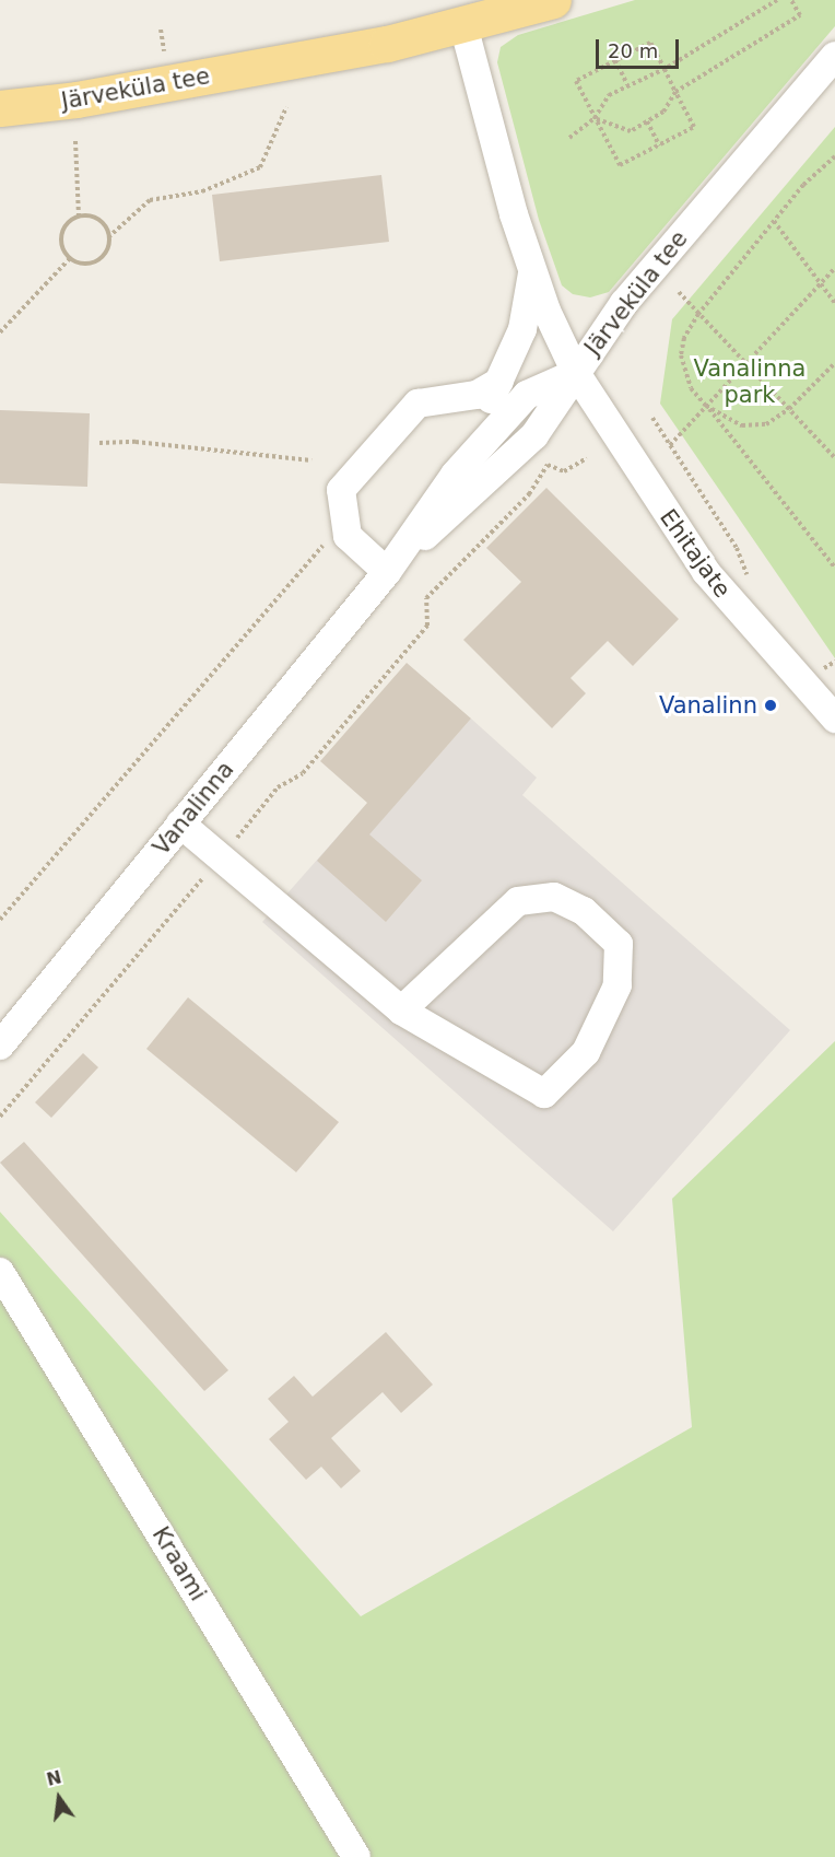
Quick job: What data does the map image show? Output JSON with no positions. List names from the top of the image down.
{
  "streets": {
    "main road": ["Järveküla tee"],
    "street": ["Ehitajate", "Vanalinna", "Kraami"]
  },
  "crossings": [
    ["Järveküla tee", "Ehitajate"],
    ["Järveküla tee", "Vanalinna"],
    ["Ehitajate", "Vanalinna"]
  ],
  "parks": ["Vanalinna park"],
  "places": ["Vanalinn"],
  "scale_bar": "20 m",
  "north": "top"
}
